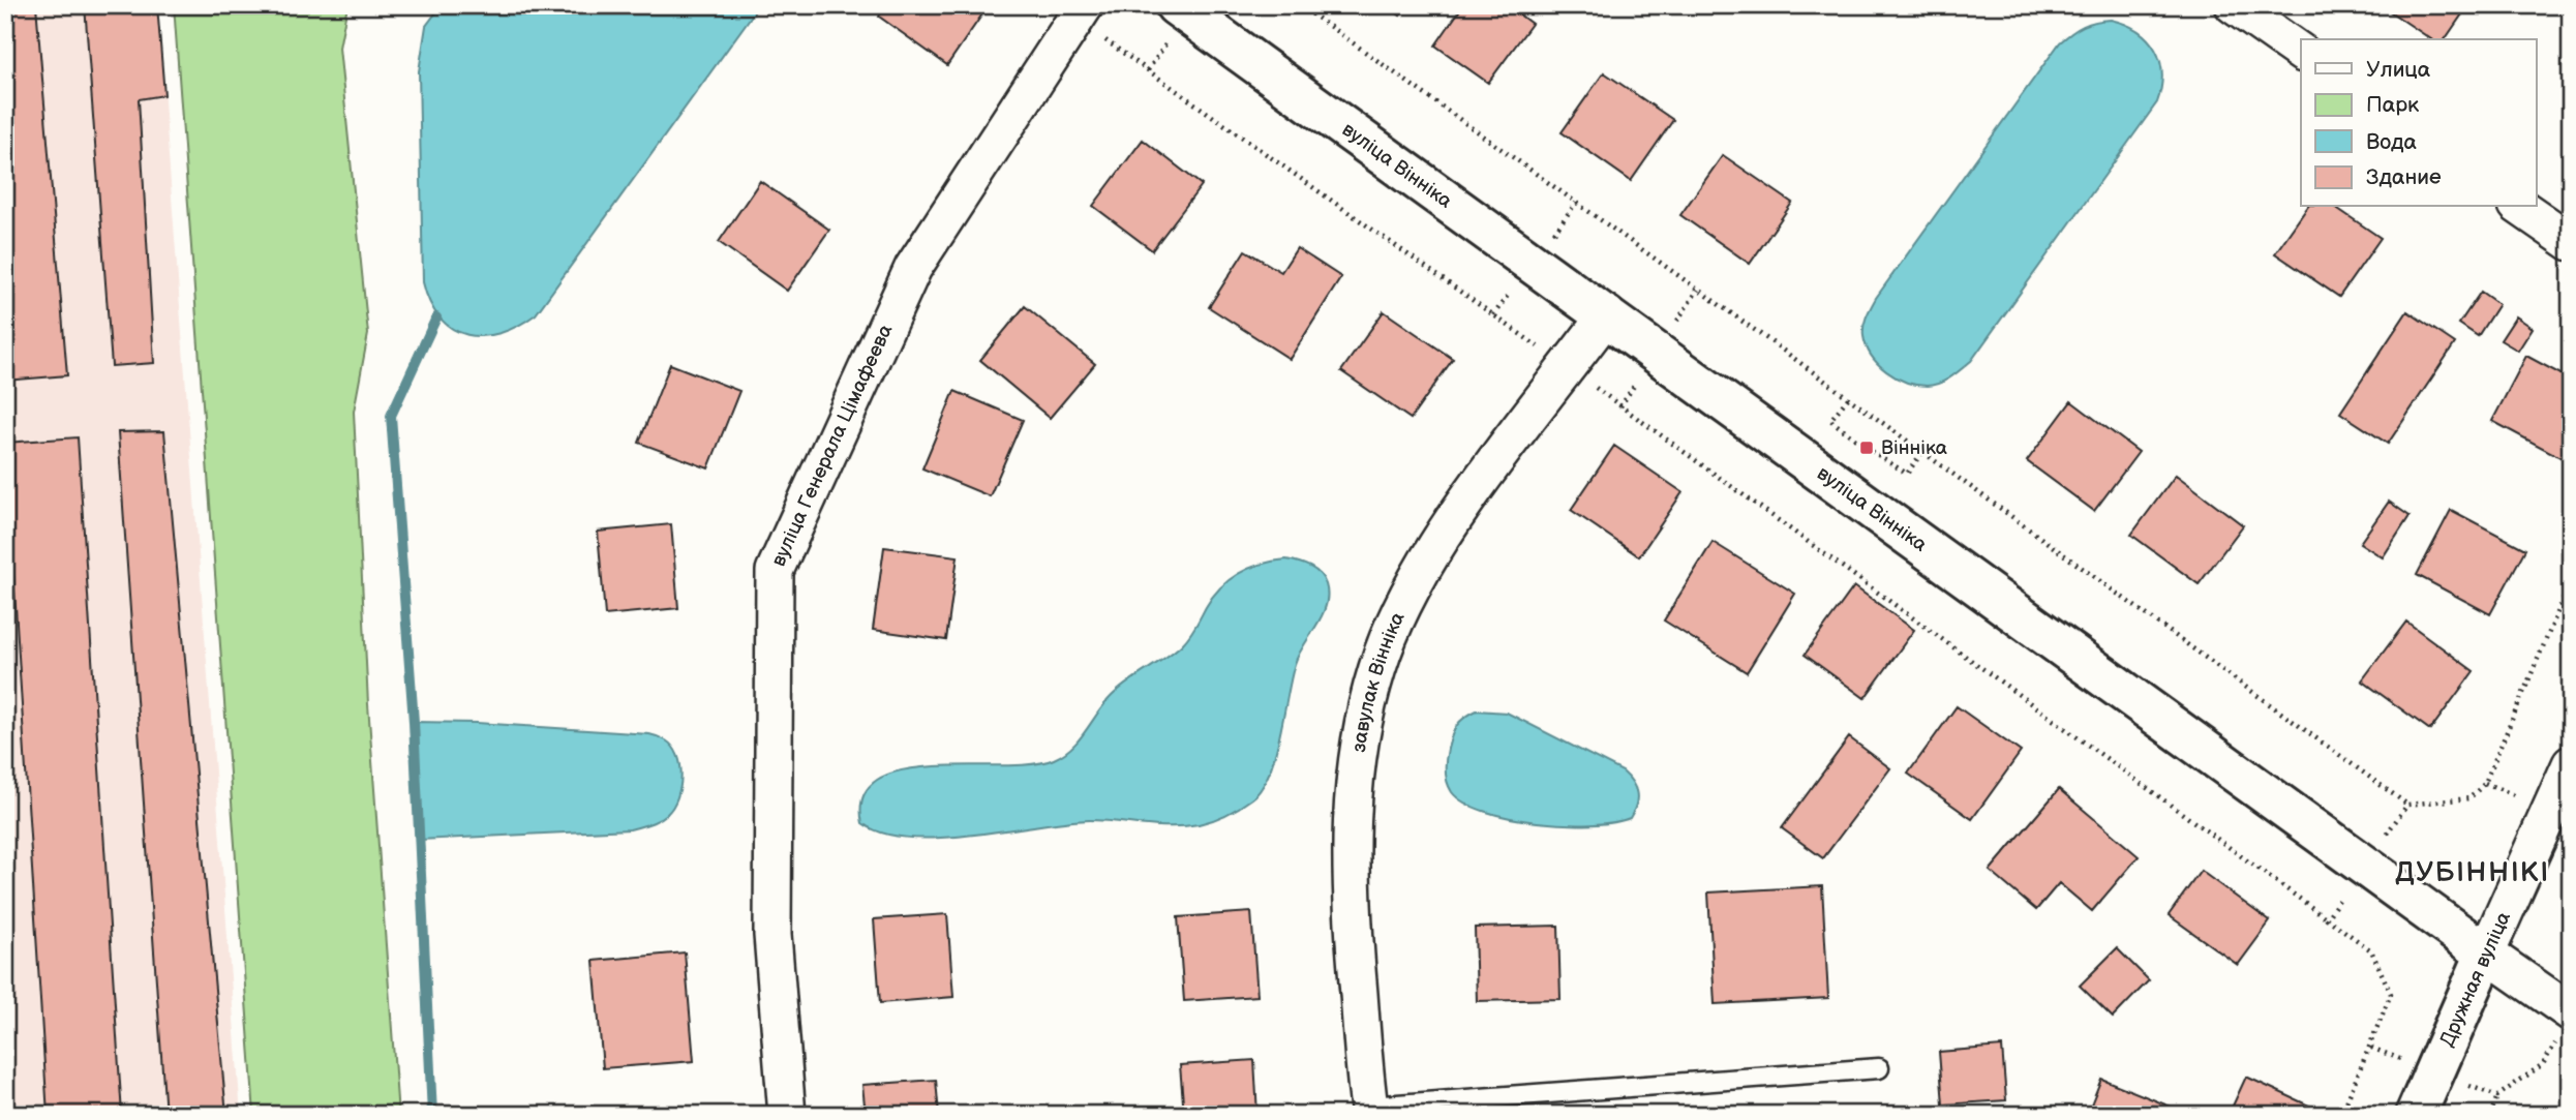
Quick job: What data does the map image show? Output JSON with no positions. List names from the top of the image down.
{
  "streets": {
    "street": [
      "вуліца Вінніка",
      "вуліца Генерала Цімафеева",
      "завулак Вінніка",
      "Дружная вуліца"
    ]
  },
  "crossings": [
    ["вуліца Вінніка", "завулак Вінніка"],
    ["вуліца Вінніка", "Дружная вуліца"]
  ],
  "districts": ["ДУБІННІКІ"],
  "places": {
    "transit": ["Вінніка"]
  },
  "legend": [
    "Улица",
    "Парк",
    "Вода",
    "Здание"
  ]
}
